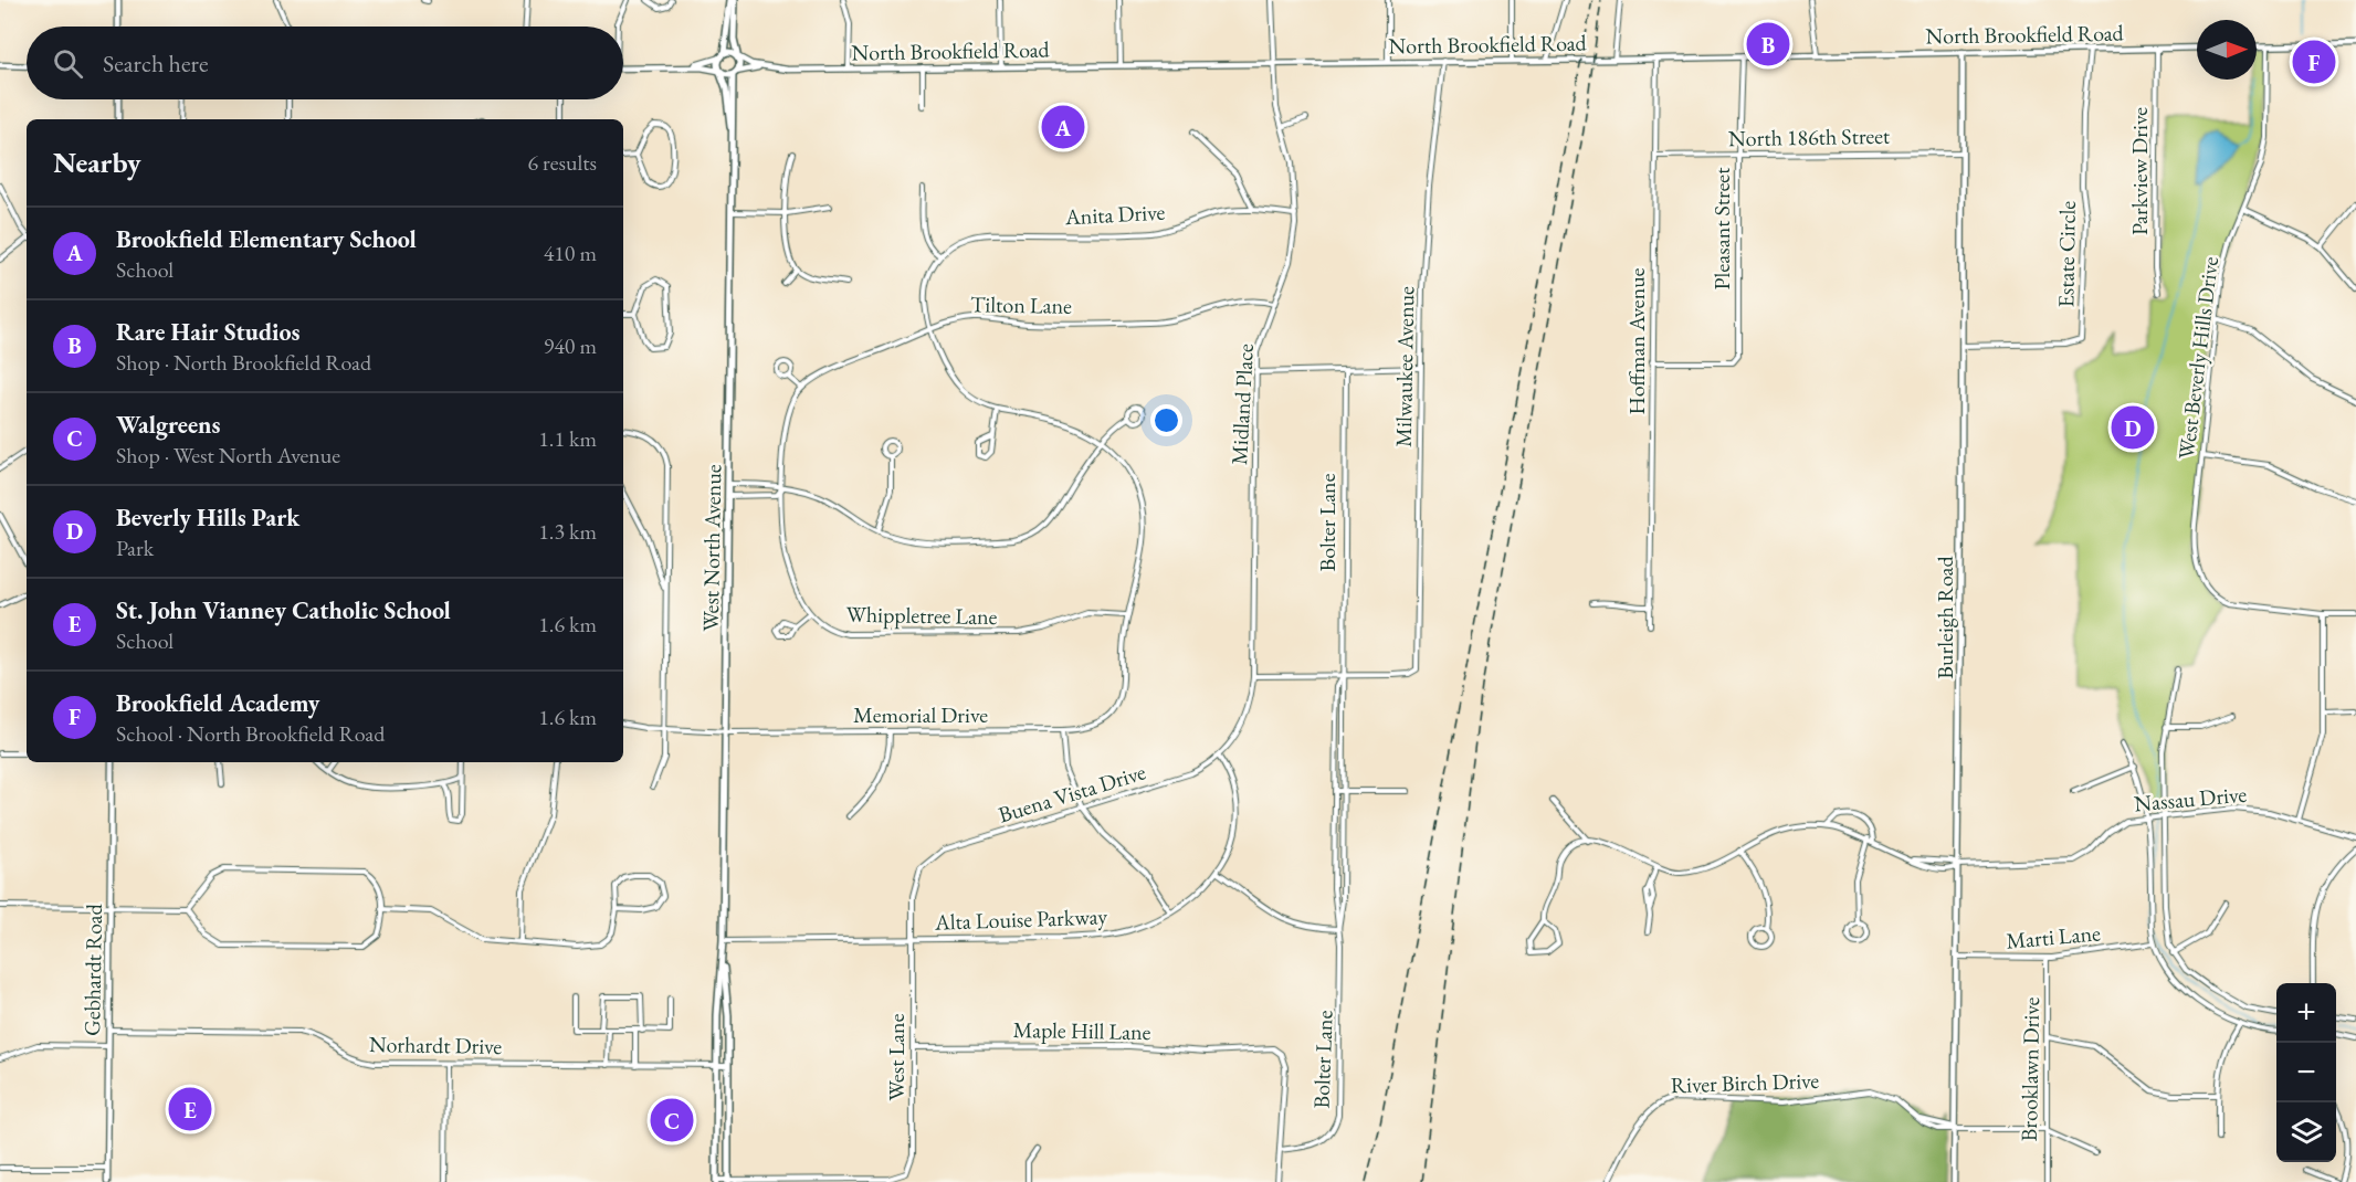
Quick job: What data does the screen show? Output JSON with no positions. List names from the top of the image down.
{
  "streets": {
    "main road": ["West North Avenue"],
    "street": [
      "North Brookfield Road",
      "North 186th Street",
      "Parkview Drive",
      "Anita Drive",
      "Pleasant Street",
      "Estate Circle",
      "Tilton Lane",
      "Hoffman Avenue",
      "West Beverly Hills Drive",
      "Milwaukee Avenue",
      "Midland Place",
      "Bolter Lane",
      "Whippletree Lane",
      "Burleigh Road",
      "Memorial Drive",
      "Buena Vista Drive",
      "Nassau Drive",
      "Alta Louise Parkway",
      "Marti Lane",
      "Gebhardt Road",
      "Maple Hill Lane",
      "Norhardt Drive",
      "West Lane",
      "Brooklawn Drive",
      "River Birch Drive"
    ]
  },
  "crossings": [
    ["North Brookfield Road", "Parkview Drive"],
    ["North Brookfield Road", "Pleasant Street"],
    ["North Brookfield Road", "Estate Circle"],
    ["North Brookfield Road", "Hoffman Avenue"],
    ["North Brookfield Road", "Milwaukee Avenue"],
    ["North Brookfield Road", "Midland Place"],
    ["North Brookfield Road", "West North Avenue"],
    ["North Brookfield Road", "Burleigh Road"],
    ["North 186th Street", "Pleasant Street"],
    ["North 186th Street", "Hoffman Avenue"],
    ["North 186th Street", "Burleigh Road"],
    ["Anita Drive", "Midland Place"],
    ["Pleasant Street", "Hoffman Avenue"],
    ["Estate Circle", "Burleigh Road"],
    ["Tilton Lane", "Midland Place"],
    ["Milwaukee Avenue", "Bolter Lane"],
    ["Midland Place", "Buena Vista Drive"],
    ["Bolter Lane", "Maple Hill Lane"],
    ["West North Avenue", "Memorial Drive"],
    ["West North Avenue", "Alta Louise Parkway"],
    ["West North Avenue", "Norhardt Drive"],
    ["West North Avenue", "West Lane"],
    ["Whippletree Lane", "Memorial Drive"],
    ["Burleigh Road", "Nassau Drive"],
    ["Burleigh Road", "Marti Lane"],
    ["Burleigh Road", "River Birch Drive"],
    ["Buena Vista Drive", "Alta Louise Parkway"],
    ["Buena Vista Drive", "West Lane"],
    ["Alta Louise Parkway", "West Lane"],
    ["Marti Lane", "Brooklawn Drive"],
    ["Gebhardt Road", "Norhardt Drive"],
    ["Maple Hill Lane", "West Lane"],
    ["Brooklawn Drive", "River Birch Drive"]
  ],
  "north": "right",
  "page": {
    "pins": [
      "B",
      "F",
      "A",
      "D",
      "E",
      "C"
    ],
    "search": "Search here",
    "heading": ["Nearby", "6 results"],
    "list": [
      {
        "mark": "A",
        "name": "Brookfield Elementary School",
        "note": "School",
        "value": "410 m"
      },
      {
        "mark": "B",
        "name": "Rare Hair Studios",
        "note": "Shop · North Brookfield Road",
        "value": "940 m"
      },
      {
        "mark": "C",
        "name": "Walgreens",
        "note": "Shop · West North Avenue",
        "value": "1.1 km"
      },
      {
        "mark": "D",
        "name": "Beverly Hills Park",
        "note": "Park",
        "value": "1.3 km"
      },
      {
        "mark": "E",
        "name": "St. John Vianney Catholic School",
        "note": "School",
        "value": "1.6 km"
      },
      {
        "mark": "F",
        "name": "Brookfield Academy",
        "note": "School · North Brookfield Road",
        "value": "1.6 km"
      }
    ],
    "map_buttons": ["+", "−"]
  }
}
